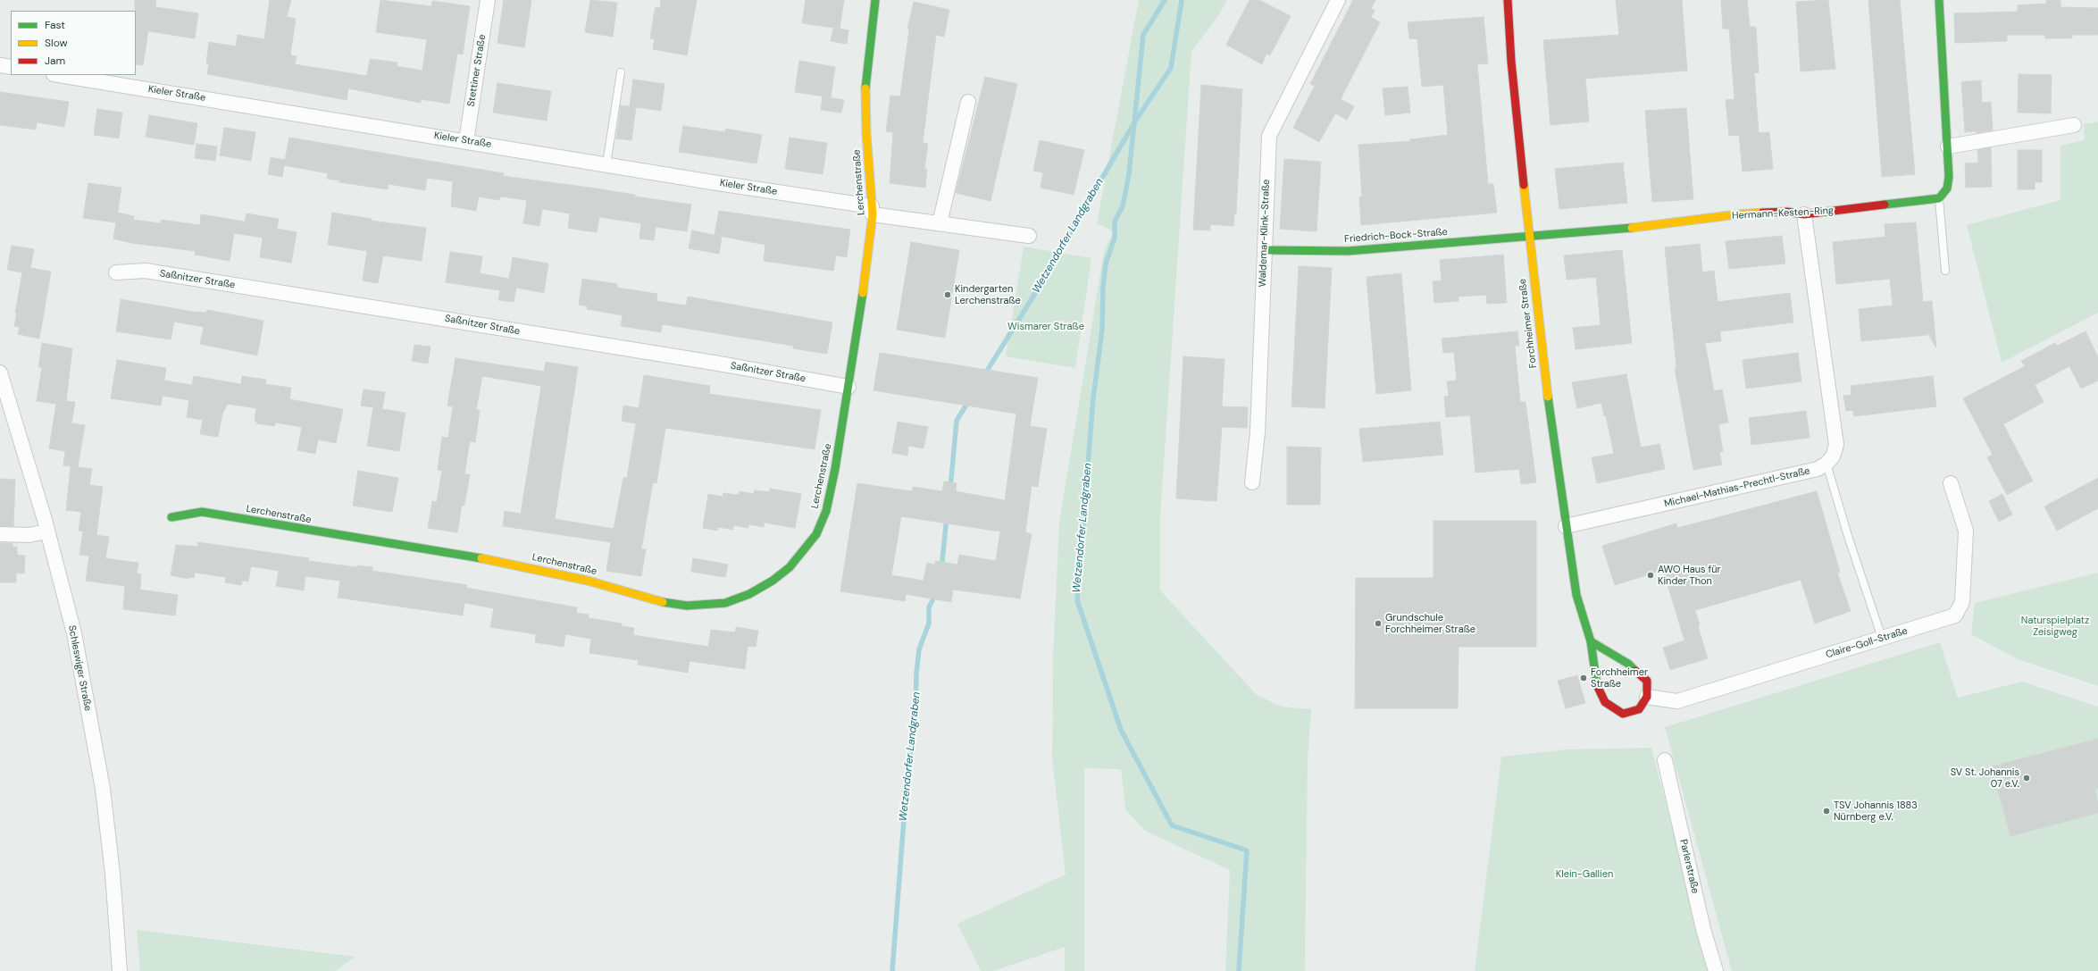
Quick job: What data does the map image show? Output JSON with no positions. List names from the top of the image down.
{
  "streets": {
    "street": [
      "Stettiner Straße",
      "Kieler Straße",
      "Lerchenstraße",
      "Hermann-Kesten-Ring",
      "Waldemar-Klink-Straße",
      "Friedrich-Bock-Straße",
      "Saßnitzer Straße",
      "Forchheimer Straße",
      "Michael-Mathias-Prechtl-Straße",
      "Claire-Goll-Straße",
      "Schleswiger Straße",
      "Parlerstraße"
    ]
  },
  "crossings": [
    ["Stettiner Straße", "Kieler Straße"],
    ["Kieler Straße", "Lerchenstraße"],
    ["Lerchenstraße", "Saßnitzer Straße"],
    ["Hermann-Kesten-Ring", "Friedrich-Bock-Straße"],
    ["Hermann-Kesten-Ring", "Forchheimer Straße"],
    ["Waldemar-Klink-Straße", "Friedrich-Bock-Straße"],
    ["Friedrich-Bock-Straße", "Forchheimer Straße"],
    ["Forchheimer Straße", "Michael-Mathias-Prechtl-Straße"],
    ["Forchheimer Straße", "Claire-Goll-Straße"]
  ],
  "water": ["Wetzendorfer Landgraben"],
  "parks": ["Wismarer Straße", "Naturspielplatz Zeisigweg", "Klein-Gallien"],
  "places": [
    "Kindergarten Lerchenstraße",
    "AWO Haus für Kinder Thon",
    "Grundschule Forchheimer Straße",
    "Forchheimer Straße",
    "SV St. Johannis 07 e.V.",
    "TSV Johannis 1883 Nürnberg e.V."
  ],
  "legend": ["Fast", "Slow", "Jam"]
}
